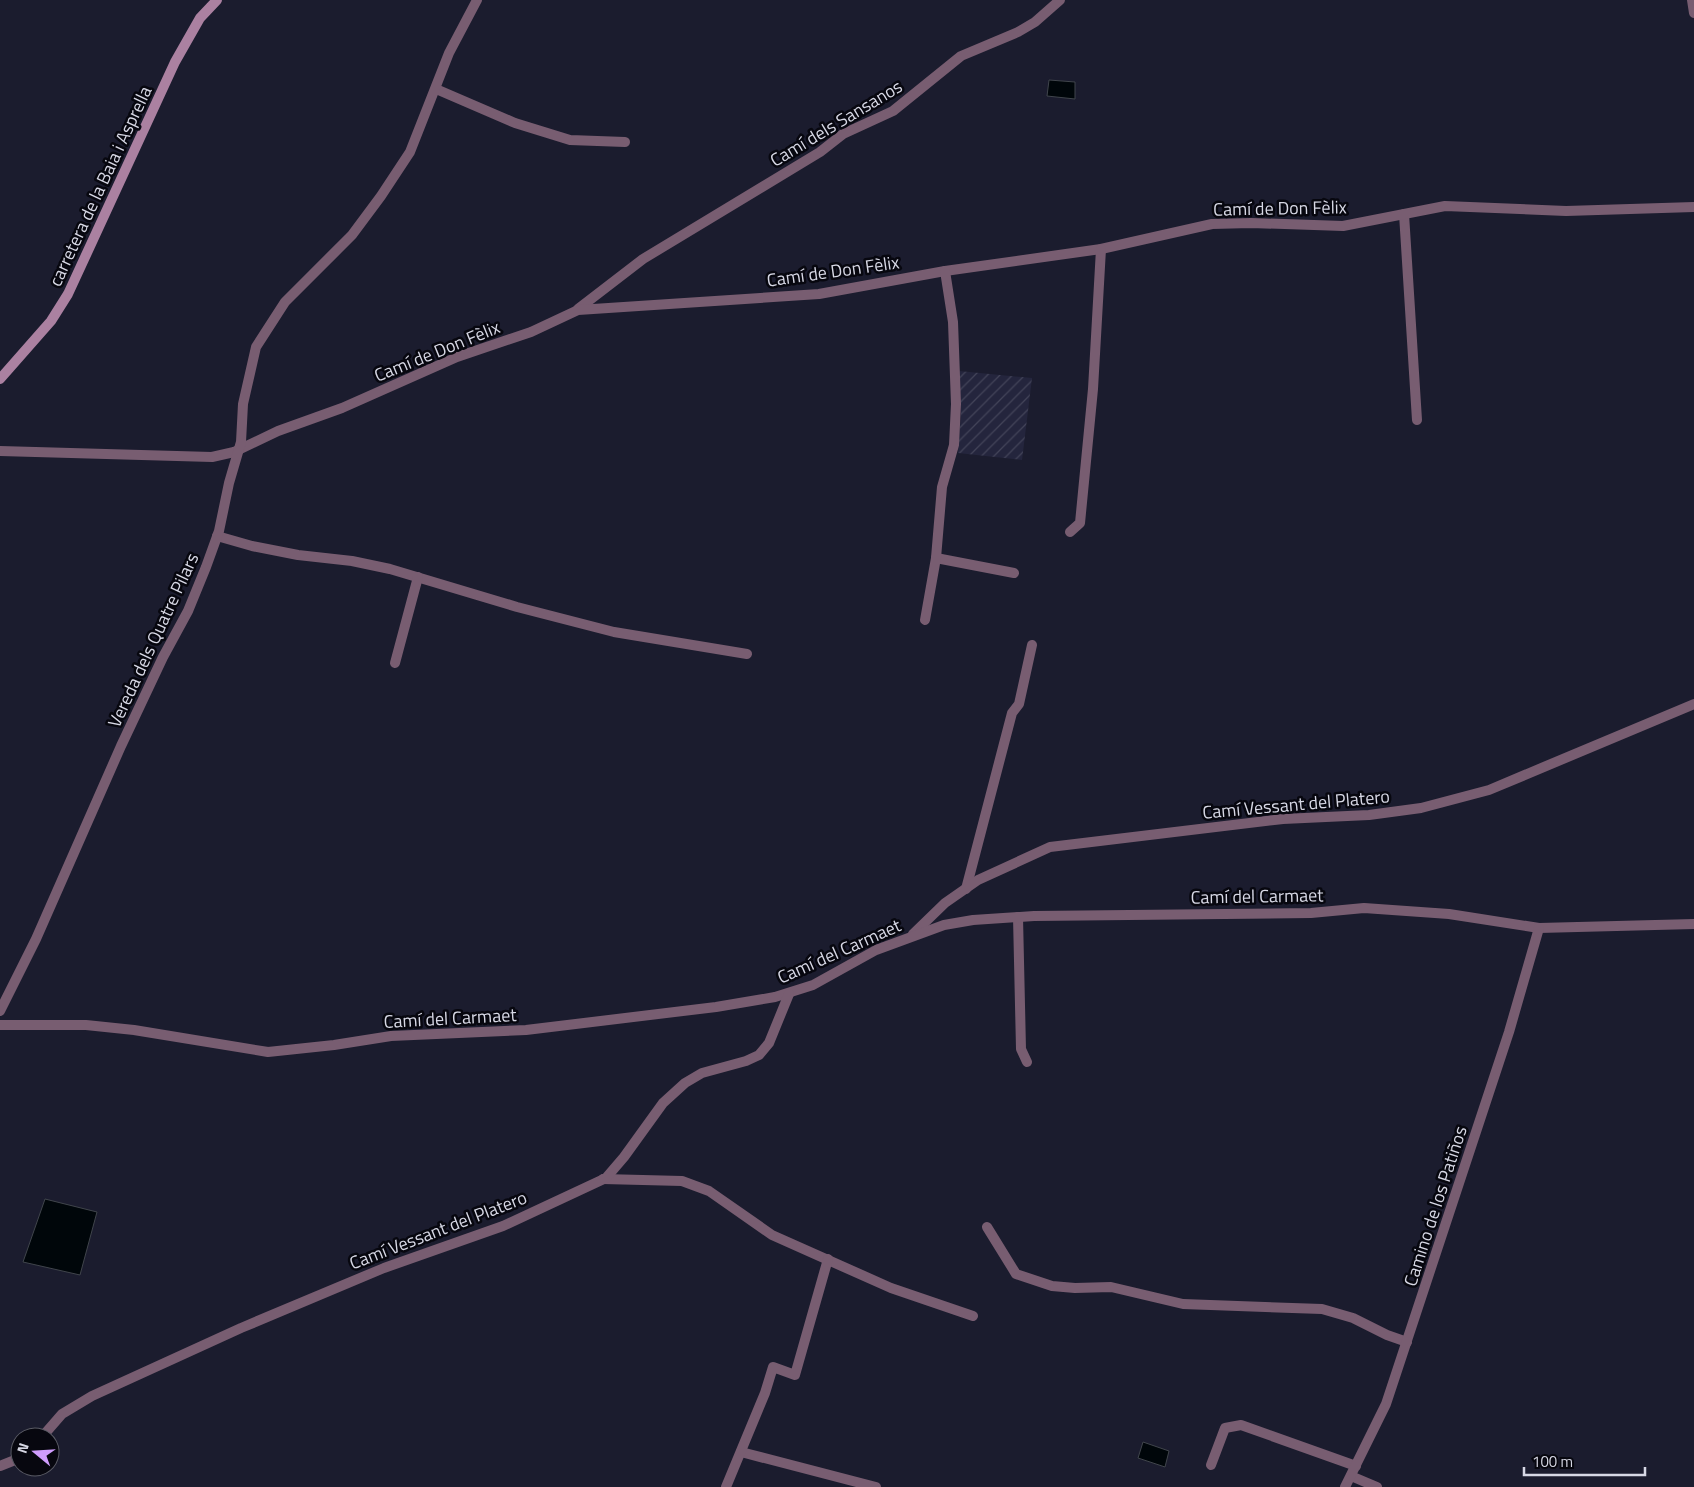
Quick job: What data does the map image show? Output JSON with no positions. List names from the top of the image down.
{
  "streets": {
    "main road": ["carretera de la Baia i Asprella"],
    "street": [
      "Camí dels Sansanos",
      "Camí de Don Fèlix",
      "Vereda dels Quatre Pilars",
      "Camí Vessant del Platero",
      "Camí del Carmaet",
      "Camino de los Patiños"
    ]
  },
  "crossings": [
    ["Camí dels Sansanos", "Camí de Don Fèlix"],
    ["Camí de Don Fèlix", "Vereda dels Quatre Pilars"],
    ["Camí Vessant del Platero", "Camí del Carmaet"],
    ["Camí del Carmaet", "Camino de los Patiños"]
  ],
  "scale_bar": "100 m",
  "north": "left"
}
